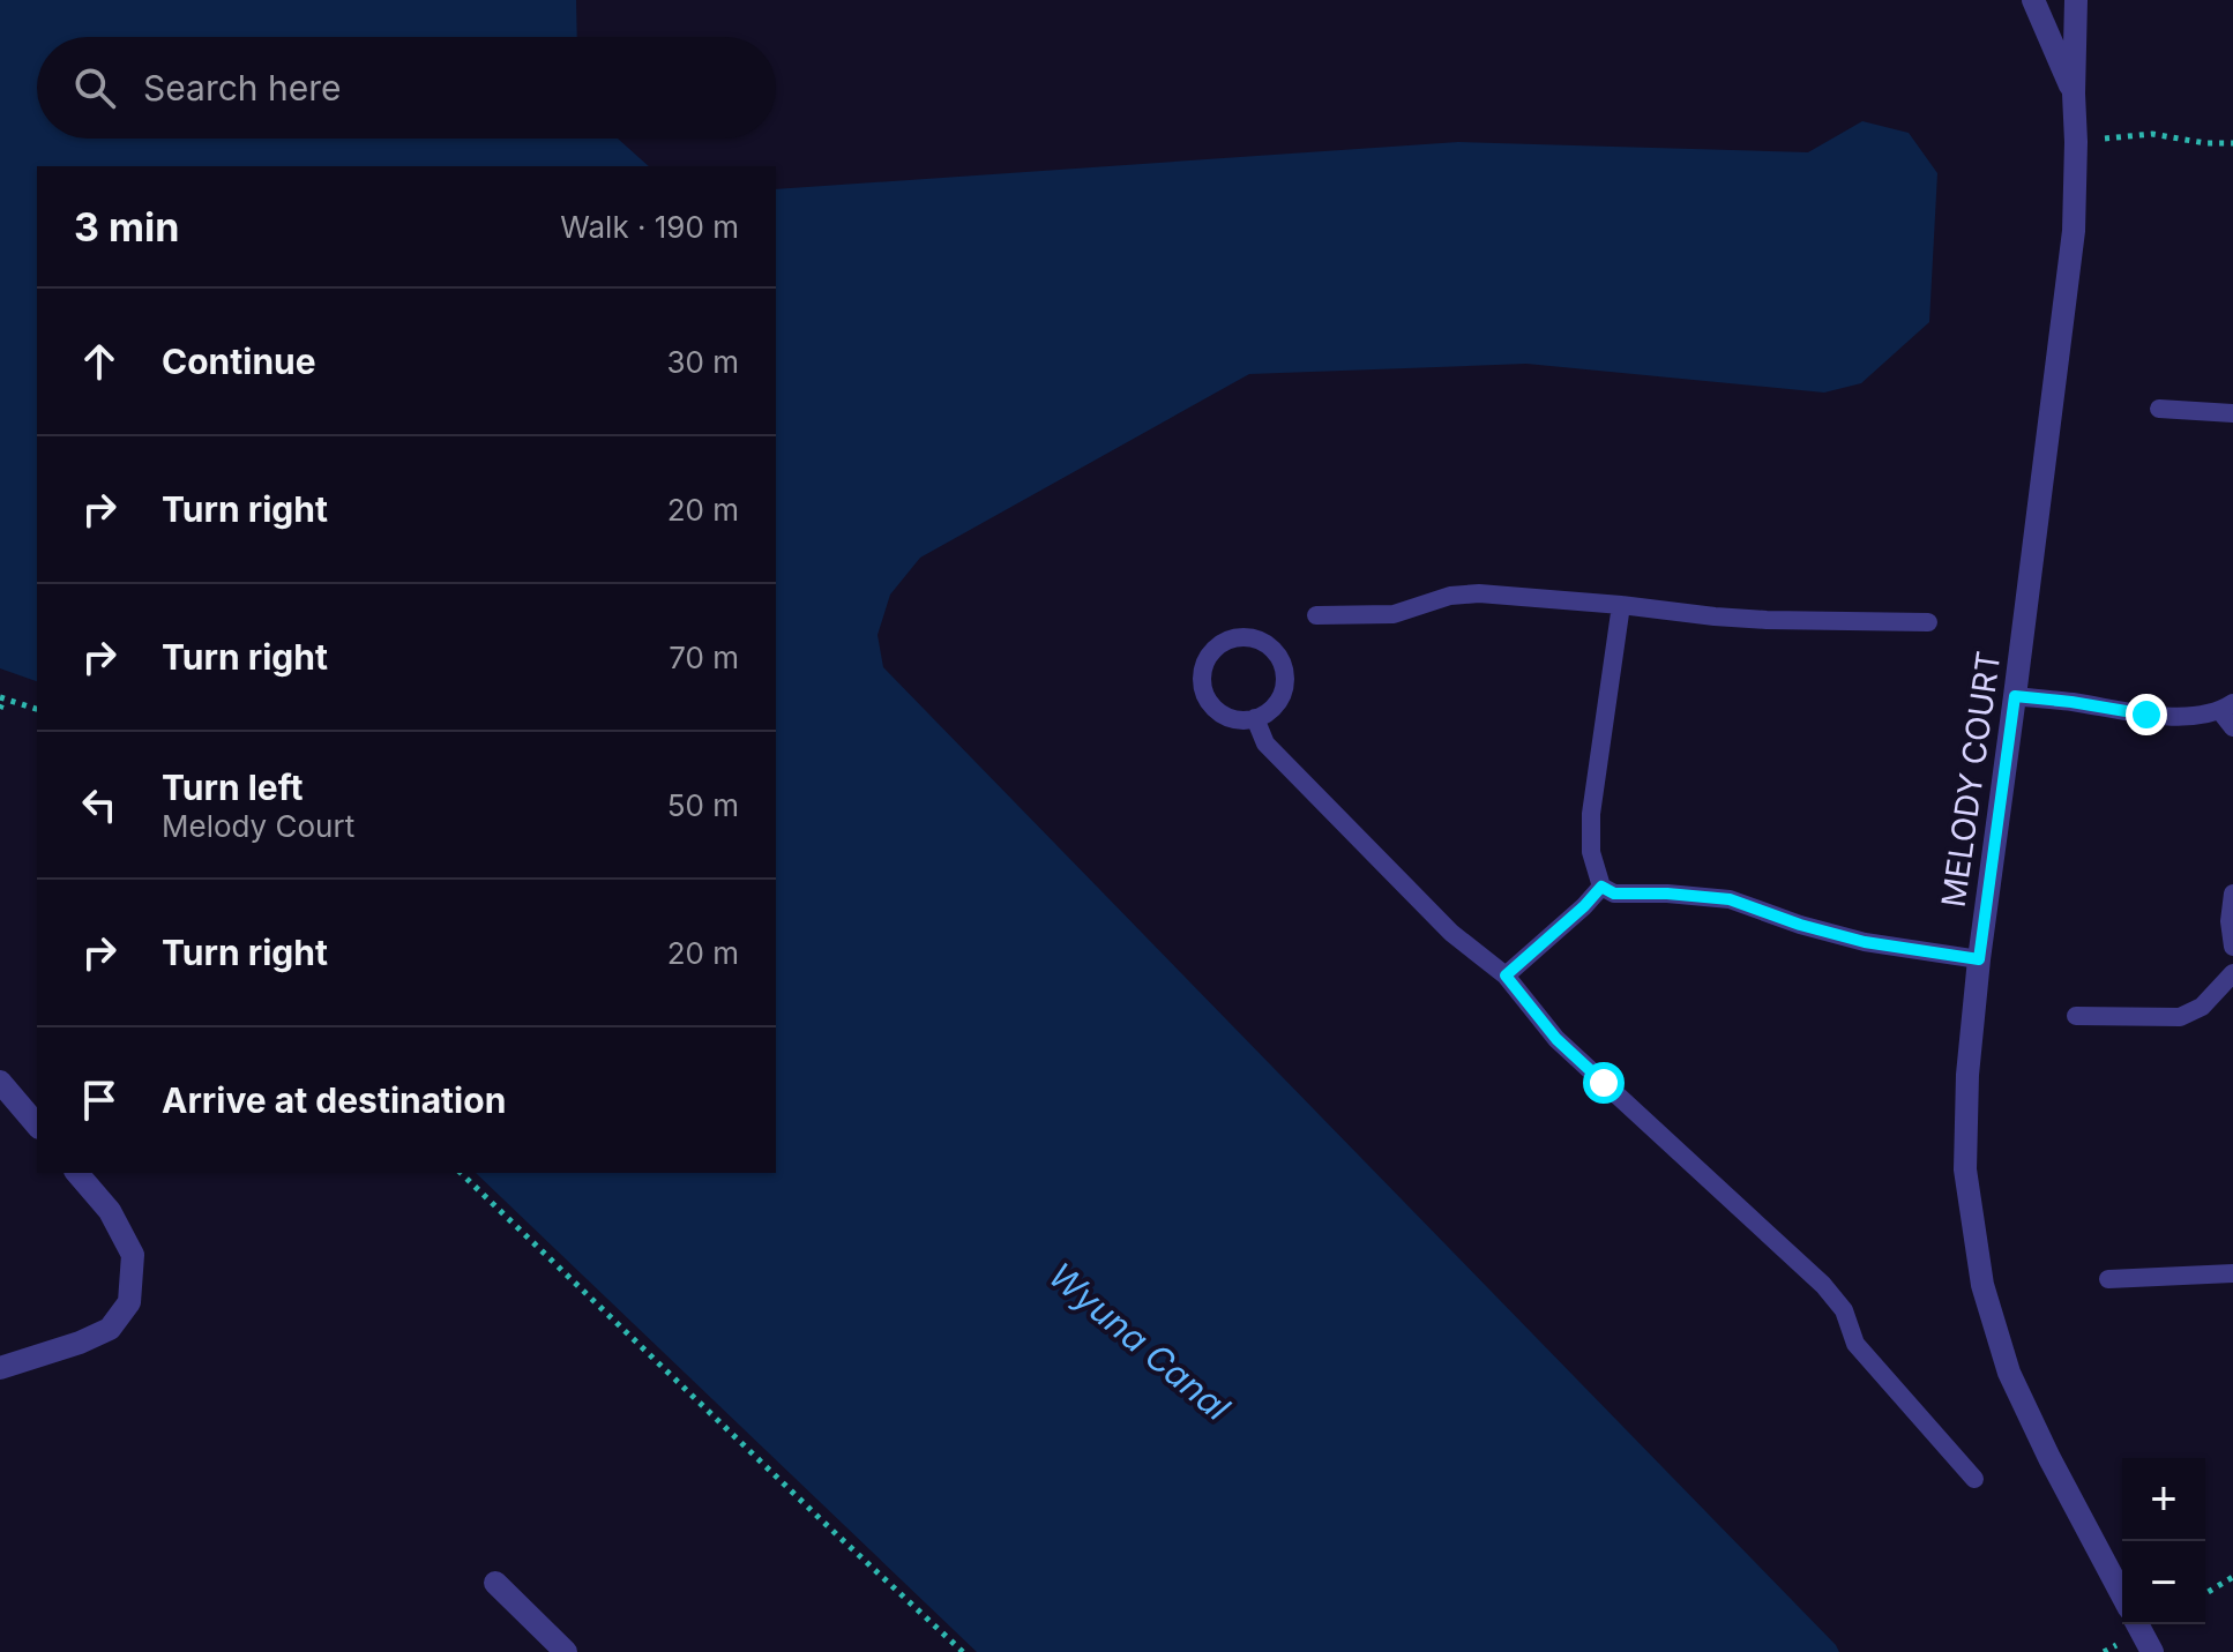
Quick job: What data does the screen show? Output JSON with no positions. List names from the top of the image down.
{
  "streets": {
    "street": ["MELODY COURT"]
  },
  "water": ["Wyuna Canal"],
  "page": {
    "search": "Search here",
    "heading": ["3 min", "Walk · 190 m"],
    "list": [
      ["Continue", "30 m"],
      ["Turn right", "20 m"],
      ["Turn right", "70 m"],
      ["Turn left", "Melody Court", "50 m"],
      ["Turn right", "20 m"],
      "Arrive at destination"
    ],
    "map_buttons": ["+", "−"]
  }
}
